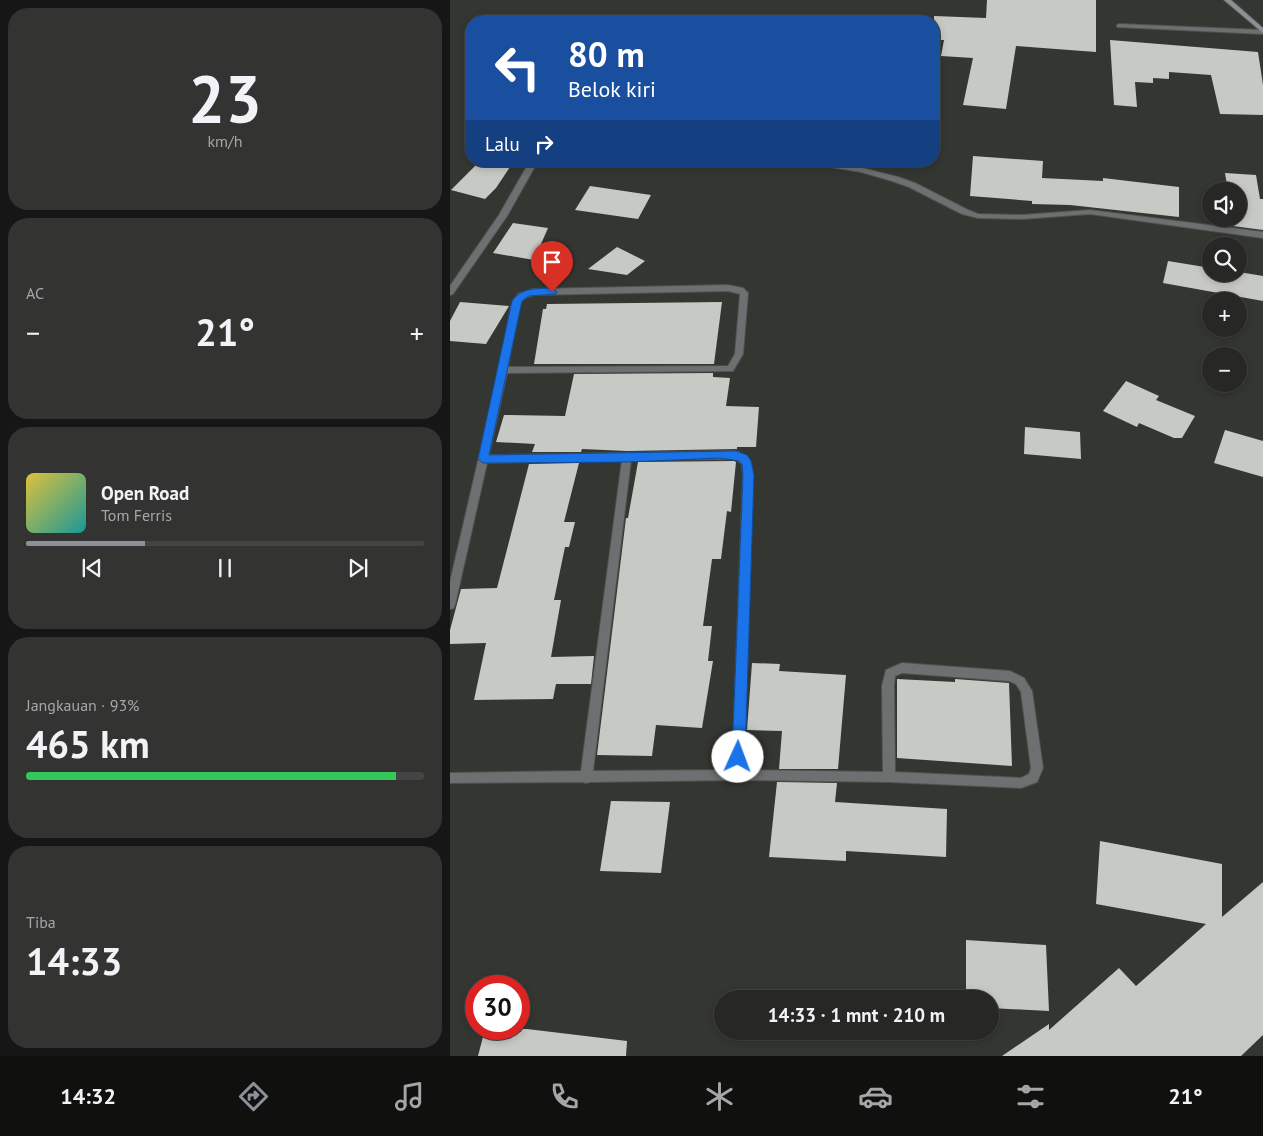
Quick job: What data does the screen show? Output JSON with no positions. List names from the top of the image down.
{
  "page": {
    "tile": [
      ["23", "km/h"],
      "AC",
      ["Jangkauan · 93%", "465 km"],
      ["Tiba", "14:33"]
    ],
    "turn": ["80 m", "Belok kiri"],
    "then": "Lalu",
    "map_buttons": ["+", "−"],
    "heat": ["−", "21°", "+"],
    "song": ["Open Road", "Tom Ferris"],
    "limit": "30",
    "trip": "14:33 · 1 mnt · 210 m",
    "tabs": ["14:32", "21°"]
  }
}
